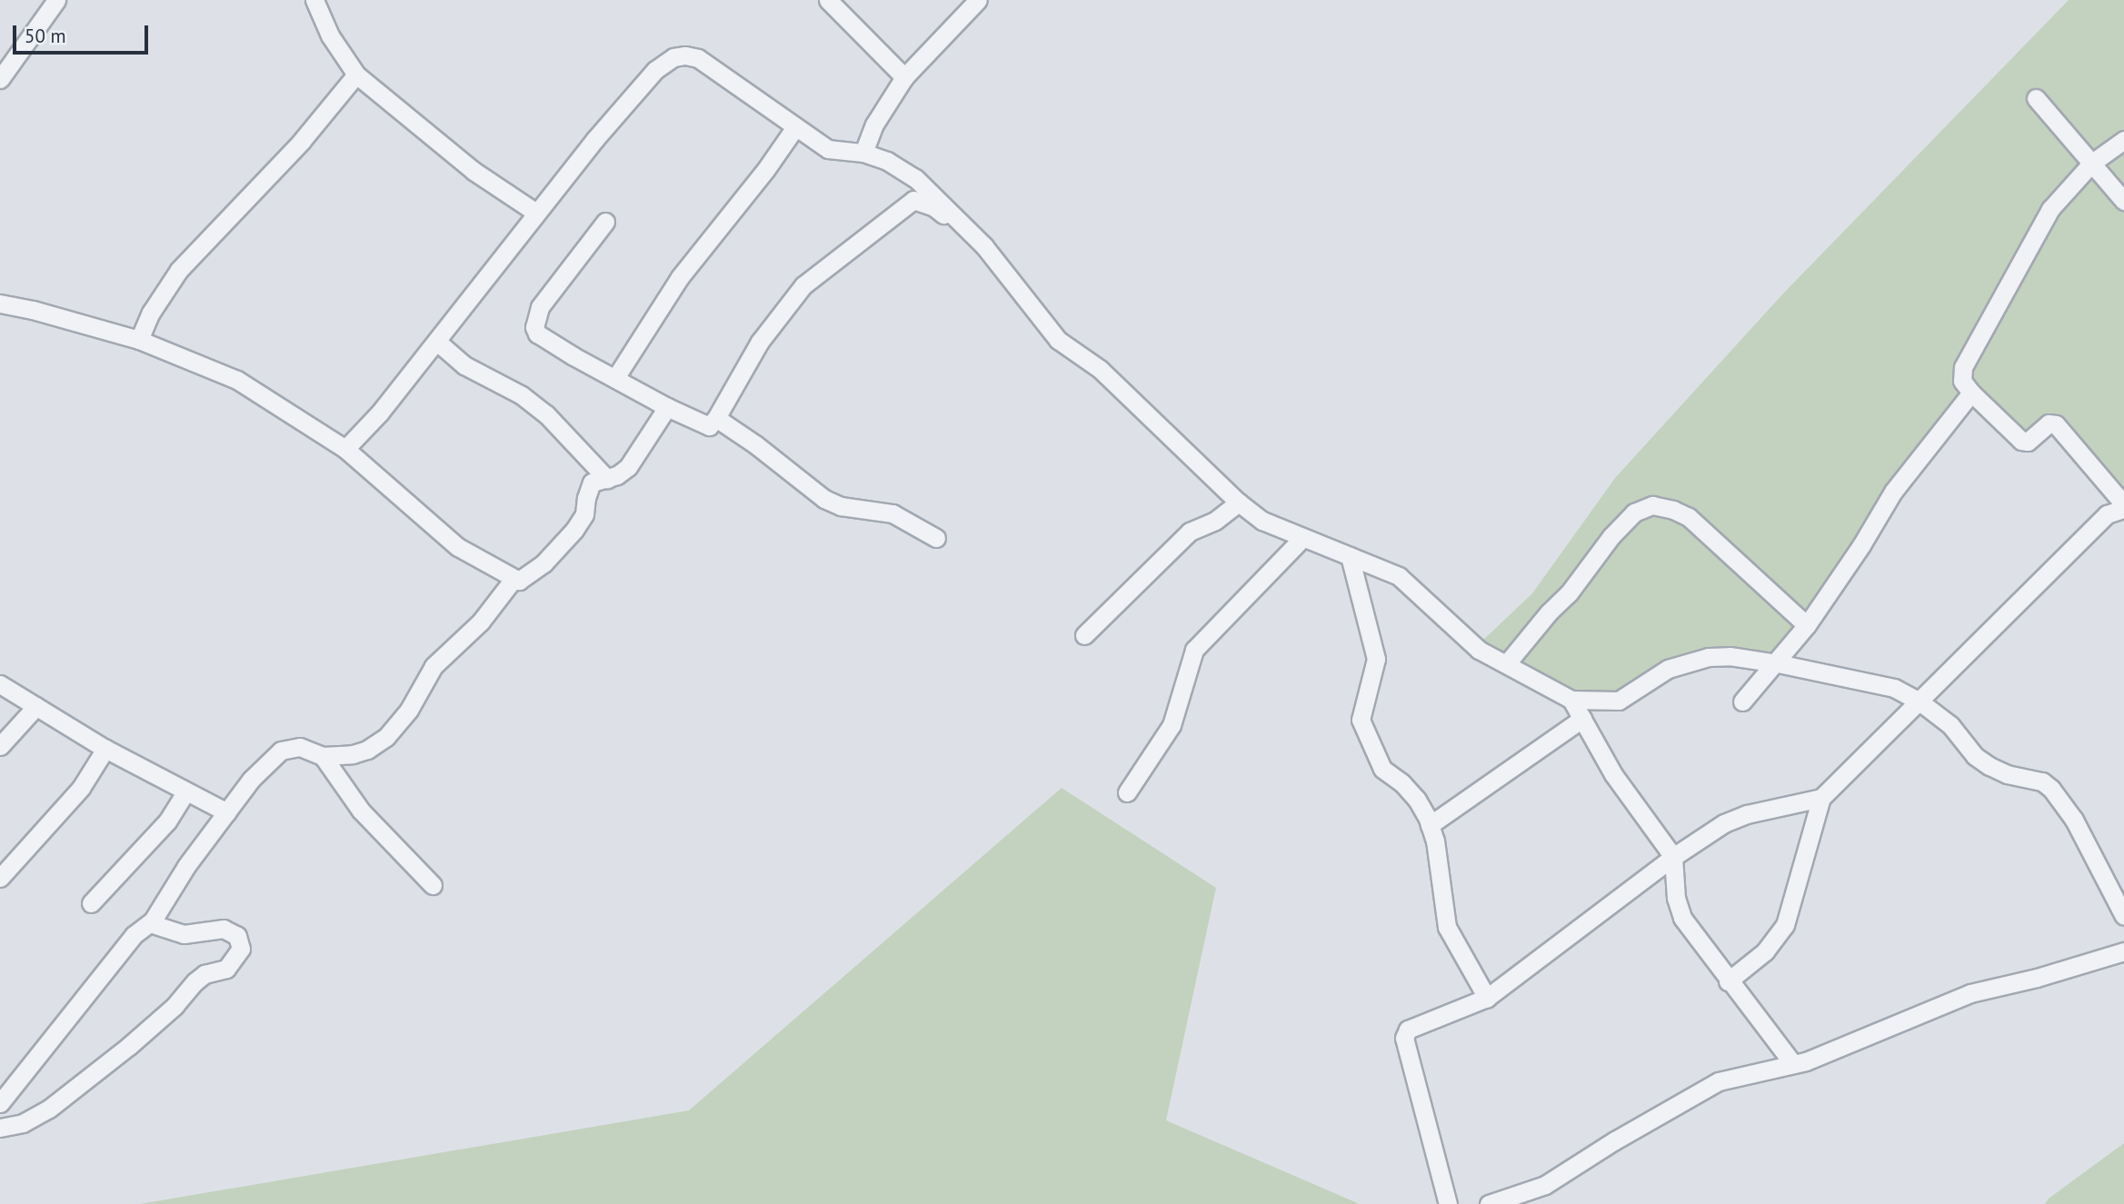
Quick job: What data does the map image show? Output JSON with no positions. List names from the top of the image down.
{
  "scale_bar": "50 m"
}
